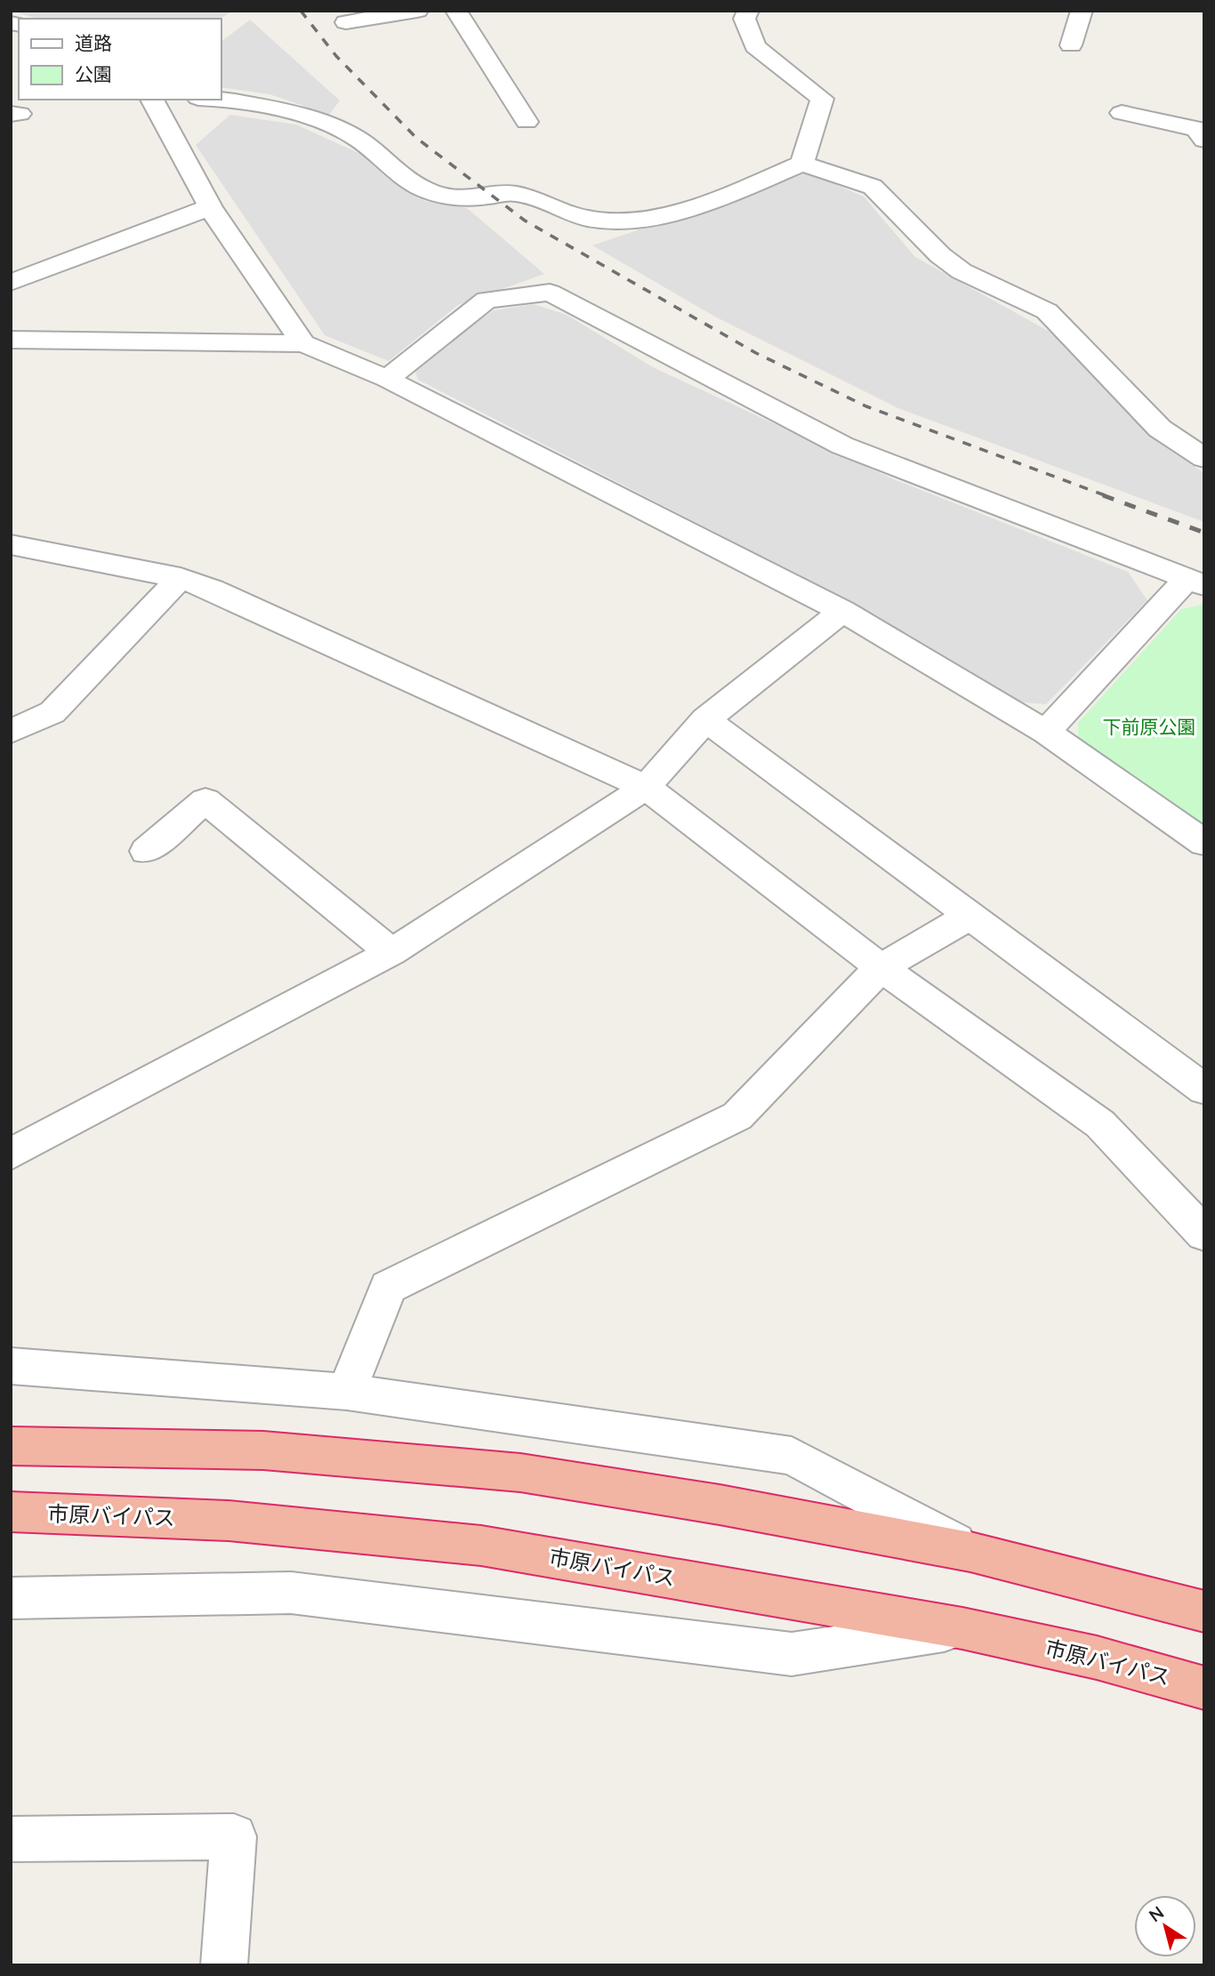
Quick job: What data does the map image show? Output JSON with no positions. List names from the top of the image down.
{
  "streets": {
    "highway": ["市原バイパス"]
  },
  "parks": ["下前原公園"],
  "legend": ["道路", "公園"],
  "north": "top left"
}
